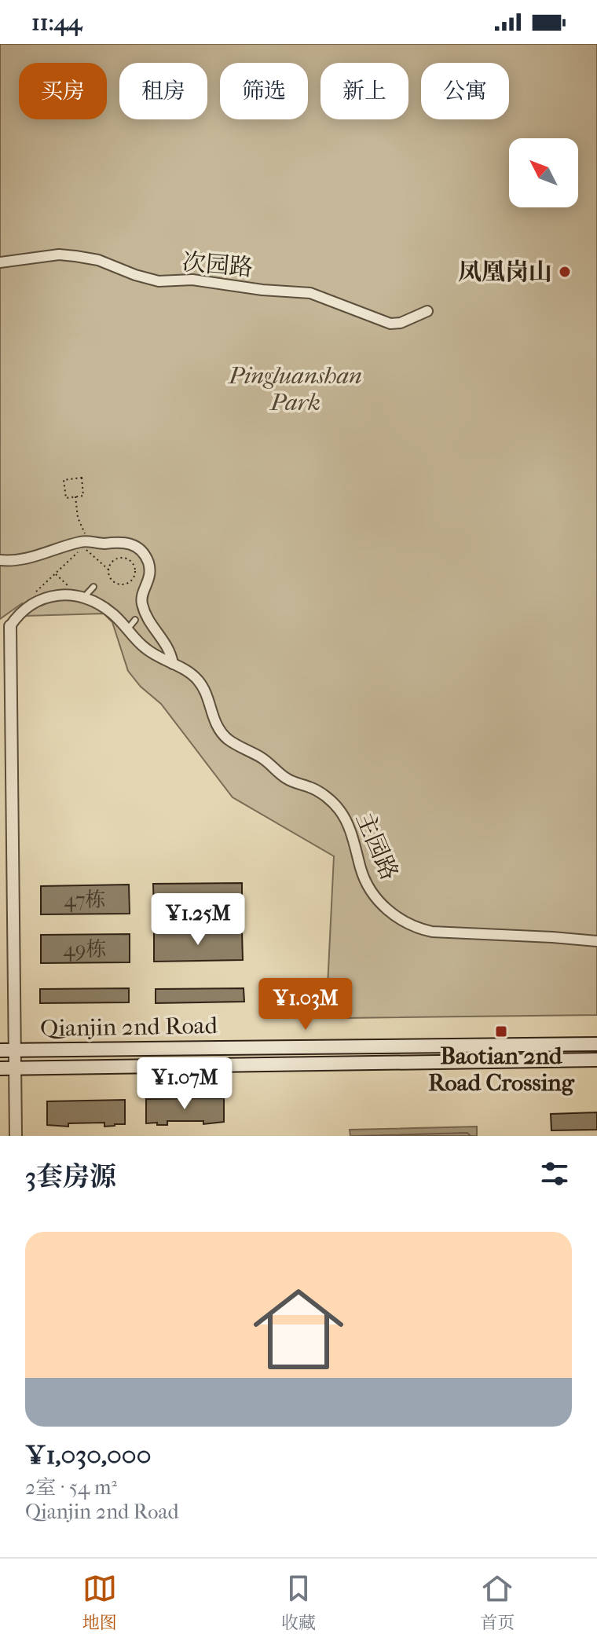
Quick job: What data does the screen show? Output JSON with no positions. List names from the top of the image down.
{
  "streets": {
    "main road": ["Qianjin 2nd Road"],
    "street": ["次园路", "主园路"]
  },
  "parks": ["Pingluanshan Park"],
  "places": {
    "other": ["凤凰岗山"],
    "transit": ["Baotian 2nd Road Crossing"]
  },
  "house_numbers": ["47栋", "49栋"],
  "north": "top left",
  "page": {
    "status": "11:44",
    "chip": [
      "买房",
      "租房",
      "筛选",
      "新上",
      "公寓"
    ],
    "price": ["¥1.25M", "¥1.03M", "¥1.07M"],
    "heading": "3套房源",
    "list": [
      {
        "name": "¥1,030,000",
        "note": "2室 · 54 m² · Qianjin 2nd Road"
      }
    ],
    "tabs": ["地图", "收藏", "首页"]
  }
}
